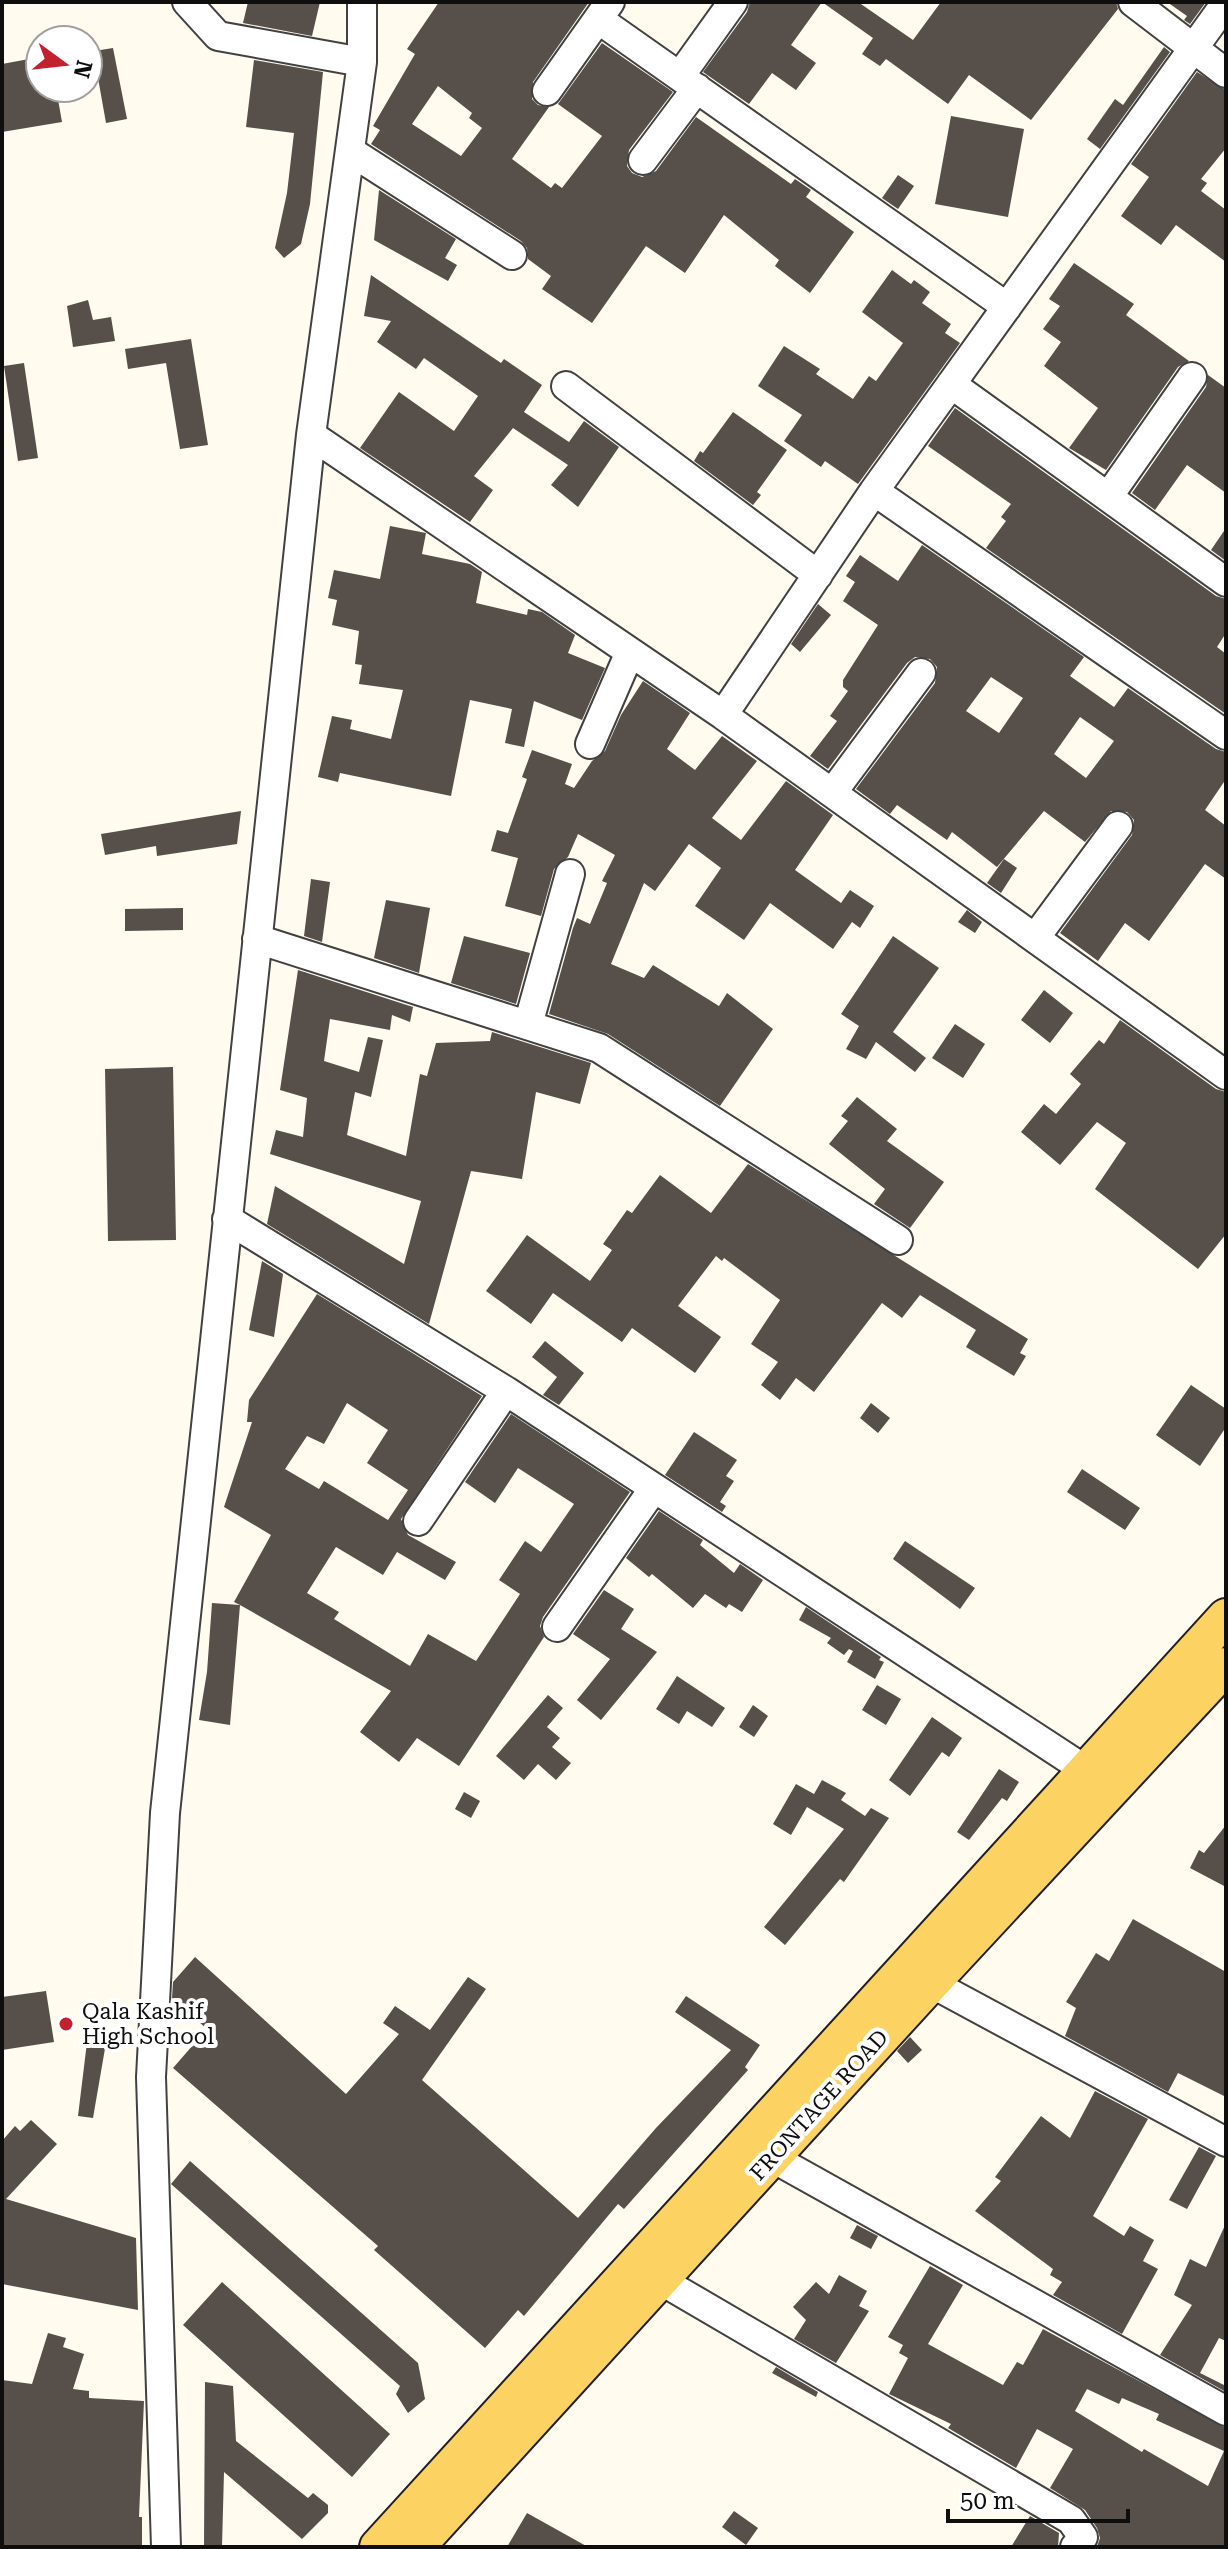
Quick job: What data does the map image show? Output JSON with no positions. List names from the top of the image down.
{
  "streets": {
    "main road": ["FRONTAGE ROAD"]
  },
  "places": ["Qala Kashif High School"],
  "scale_bar": "50 m",
  "north": "right"
}
